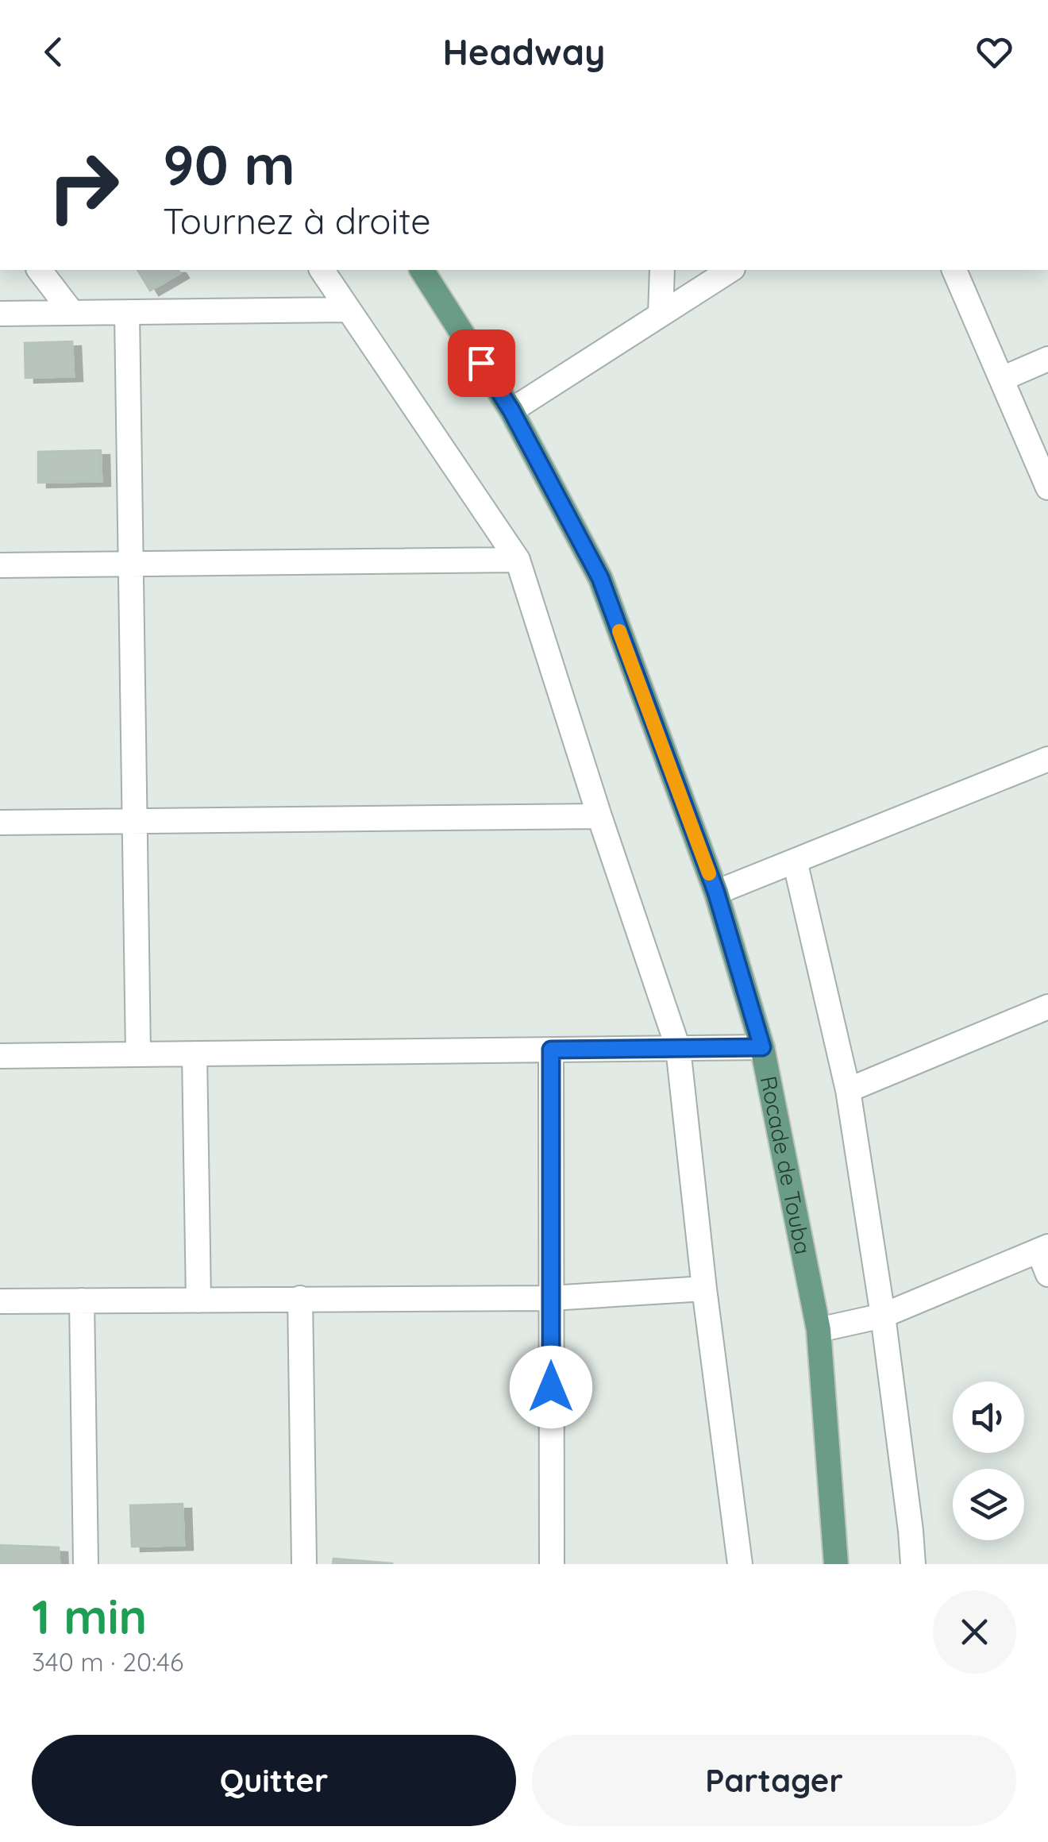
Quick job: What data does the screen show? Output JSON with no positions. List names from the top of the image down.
{
  "streets": {
    "main road": ["Rocade de Touba"]
  },
  "page": {
    "header": "Headway",
    "turn": ["90 m", "Tournez à droite"],
    "heading": ["1 min", "340 m · 20:46"],
    "buttons": ["Quitter", "Partager"]
  }
}
